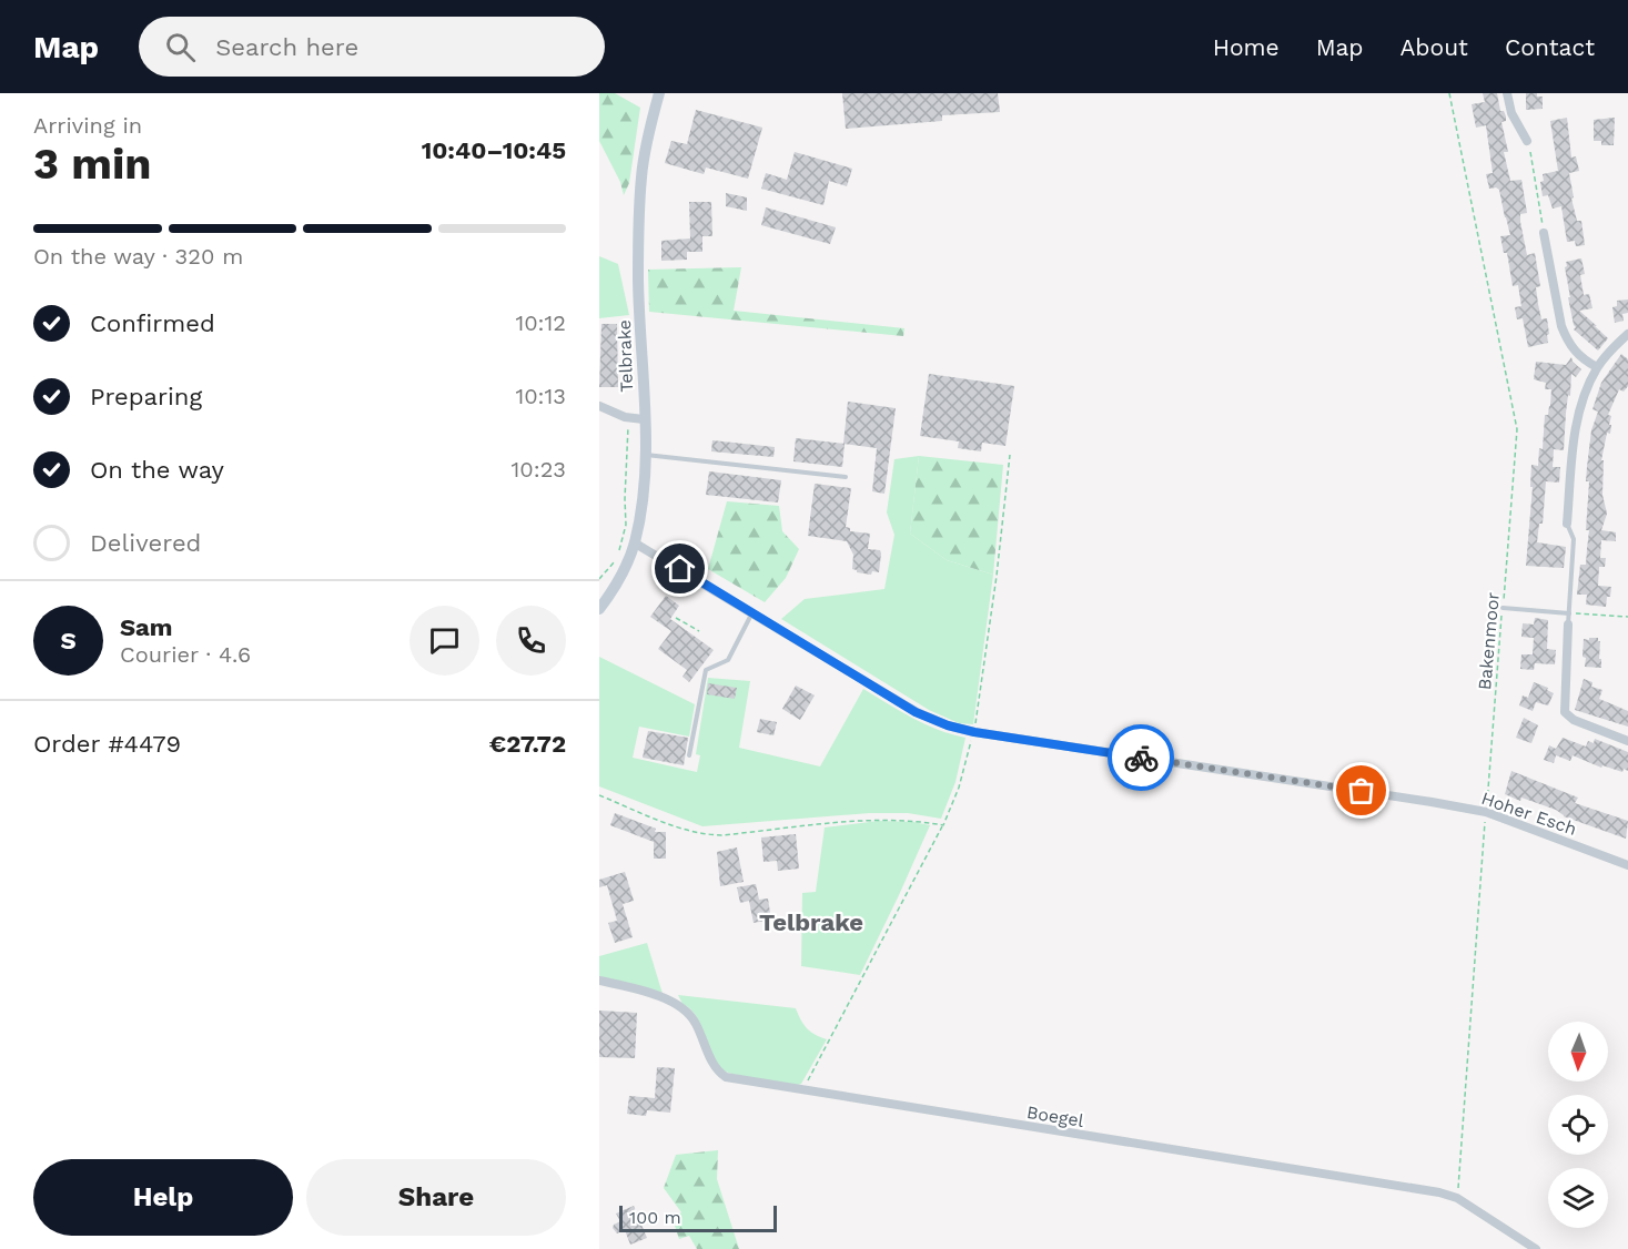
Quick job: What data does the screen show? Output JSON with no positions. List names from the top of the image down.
{
  "streets": {
    "street": ["Telbrake", "Hoher Esch", "Boegel"],
    "path": ["Bakenmoor"]
  },
  "crossings": [
    ["Telbrake", "Hoher Esch"],
    ["Bakenmoor", "Hoher Esch"],
    ["Bakenmoor", "Boegel"]
  ],
  "districts": ["Telbrake"],
  "scale_bar": "100 m",
  "north": "bottom",
  "page": {
    "header": "Map",
    "search": "Search here",
    "nav": [
      "Home",
      "Map",
      "About",
      "Contact"
    ],
    "heading": ["3 min", "Arriving in", "10:40–10:45"],
    "panel": [
      "Sam",
      "Courier · 4.6",
      "Order #4479",
      "€27.72"
    ],
    "bar": "On the way · 320 m",
    "list": [
      ["Confirmed", "10:12"],
      ["Preparing", "10:13"],
      ["On the way", "10:23"],
      "Delivered"
    ],
    "round": "S",
    "buttons": ["Help", "Share"],
    "scale": "100 m"
  }
}
